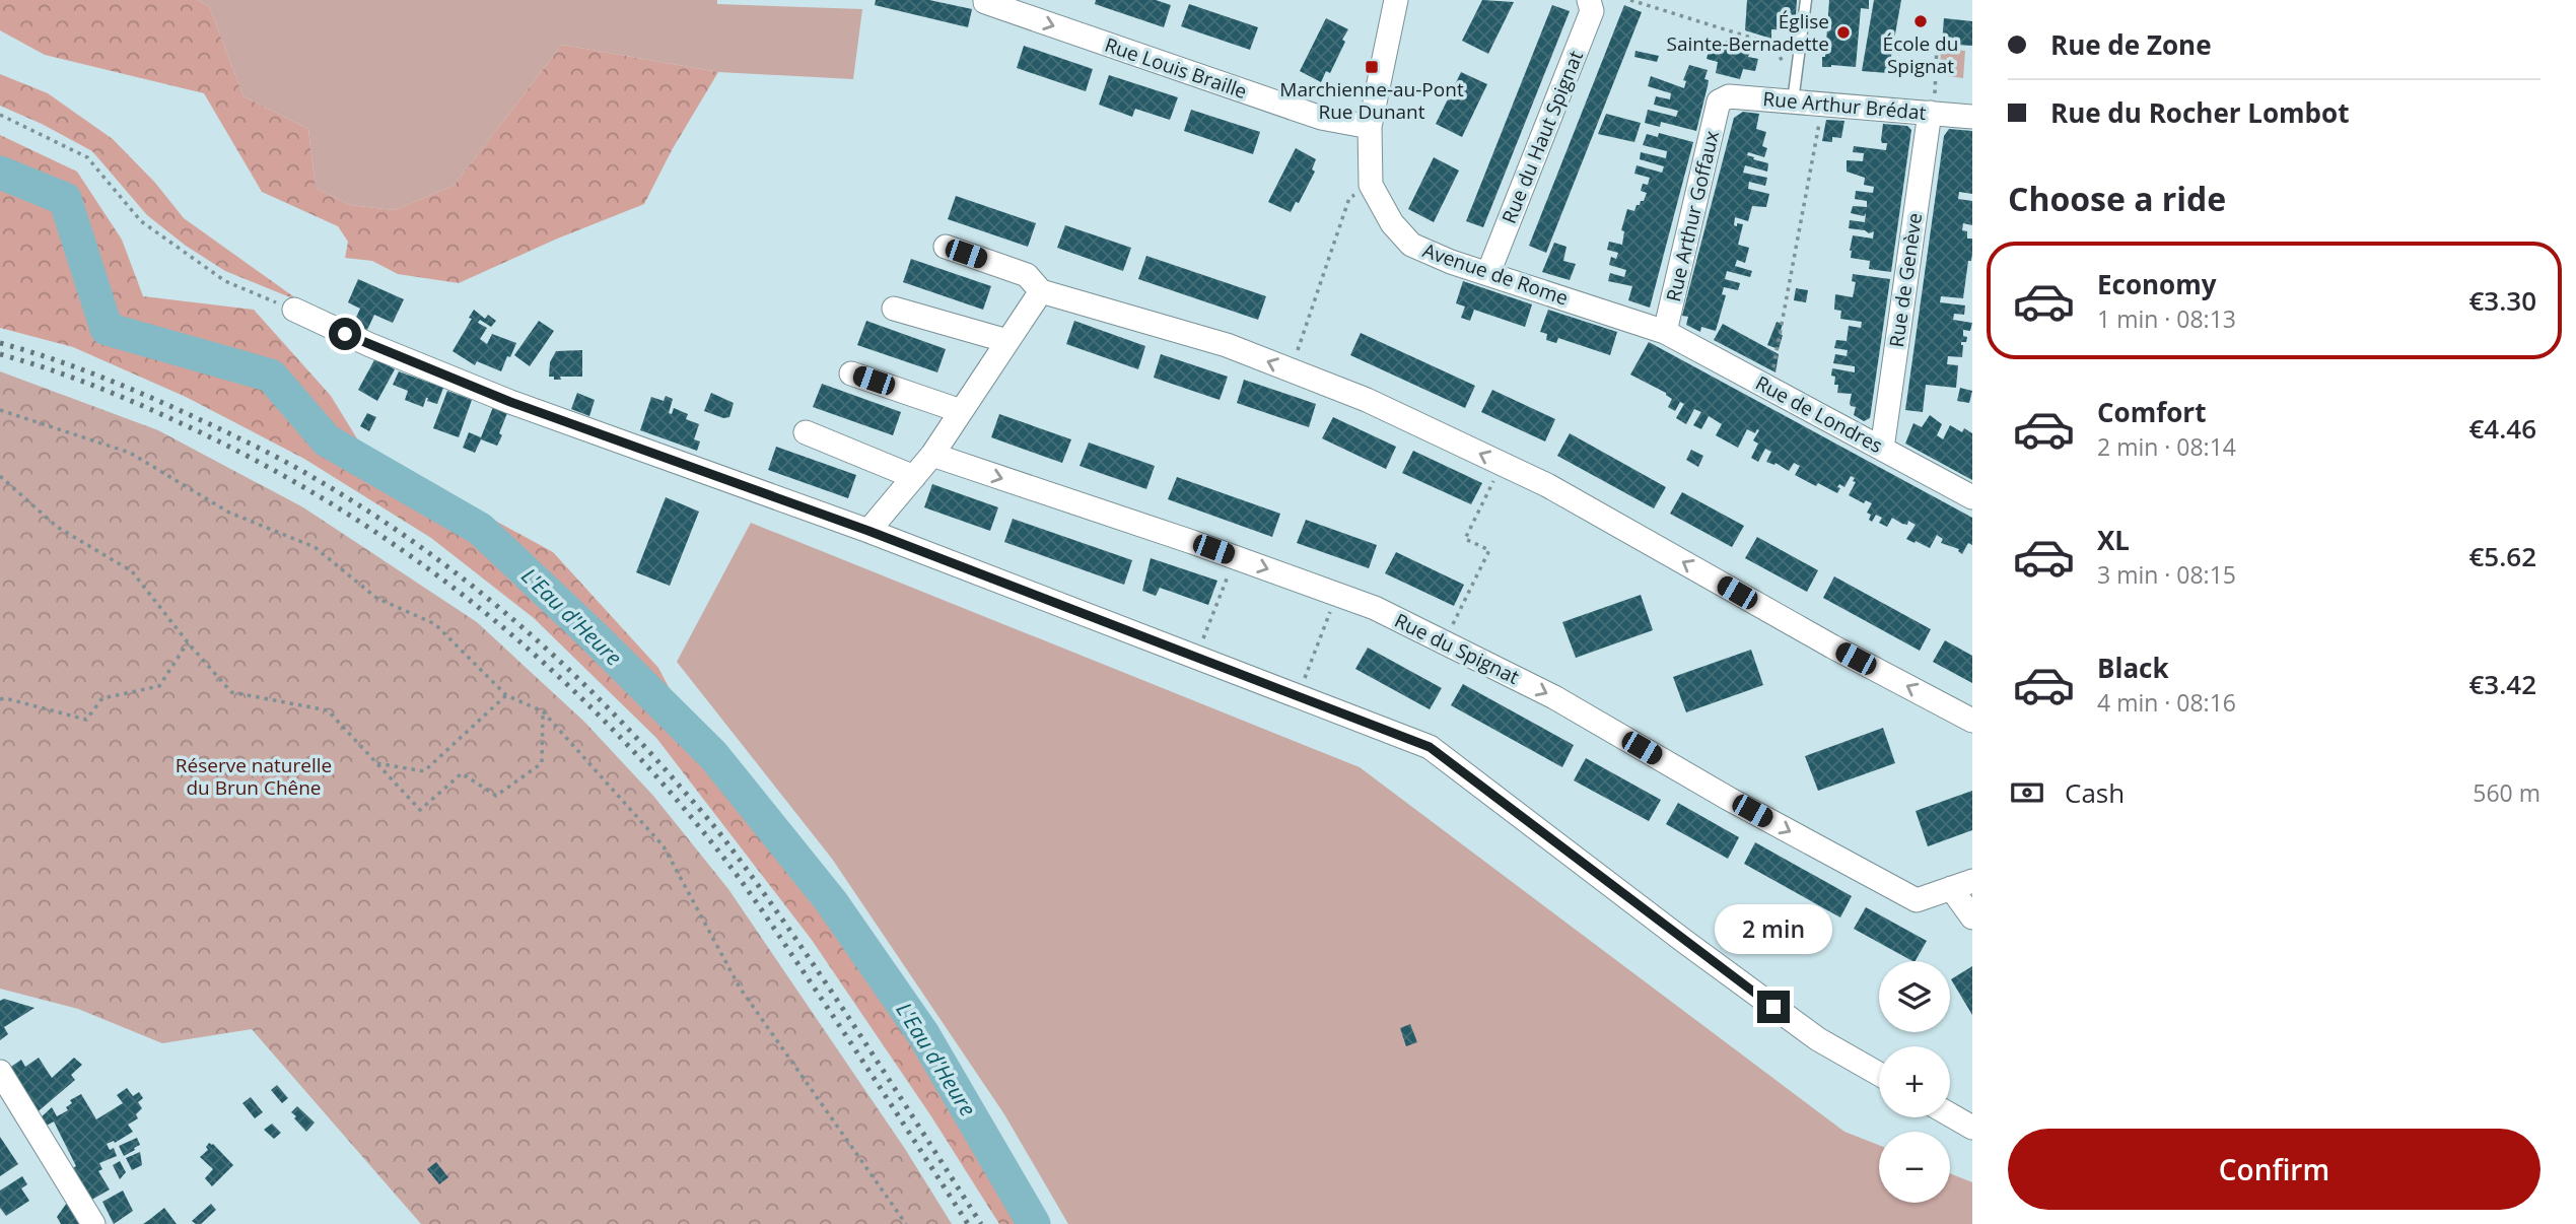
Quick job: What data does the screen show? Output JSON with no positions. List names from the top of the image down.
{
  "streets": {
    "street": [
      "Rue Louis Braille",
      "Rue Arthur Brédat",
      "Rue du Haut Spignat",
      "Rue Arthur Goffaux",
      "Avenue de Rome",
      "Rue de Genève",
      "Rue de Londres",
      "Rue du Spignat"
    ]
  },
  "crossings": [
    ["Rue Louis Braille", "Avenue de Rome"],
    ["Rue Arthur Brédat", "Rue Arthur Goffaux"],
    ["Rue Arthur Brédat", "Rue de Genève"],
    ["Rue du Haut Spignat", "Avenue de Rome"],
    ["Rue Arthur Goffaux", "Avenue de Rome"],
    ["Rue Arthur Goffaux", "Rue de Londres"],
    ["Avenue de Rome", "Rue de Londres"],
    ["Rue de Genève", "Rue de Londres"]
  ],
  "one_way": ["Rue Louis Braille"],
  "water": ["L'Eau d'Heure"],
  "parks": ["Réserve naturelle du Brun Chêne"],
  "places": {
    "other": ["École du Spignat", "Église Sainte-Bernadette"],
    "transit": ["Marchienne-au-Pont Rue Dunant"]
  },
  "page": {
    "banner": ["Rue de Zone", "Rue du Rocher Lombot"],
    "heading": "Choose a ride",
    "list": [
      {
        "name": "Economy",
        "note": "1 min · 08:13",
        "value": "€3.30"
      },
      {
        "name": "Comfort",
        "note": "2 min · 08:14",
        "value": "€4.46"
      },
      {
        "name": "XL",
        "note": "3 min · 08:15",
        "value": "€5.62"
      },
      {
        "name": "Black",
        "note": "4 min · 08:16",
        "value": "€3.42"
      }
    ],
    "pay": ["Cash", "560 m"],
    "bubble": "2 min",
    "map_buttons": ["+", "−"],
    "buttons": "Confirm"
  }
}
